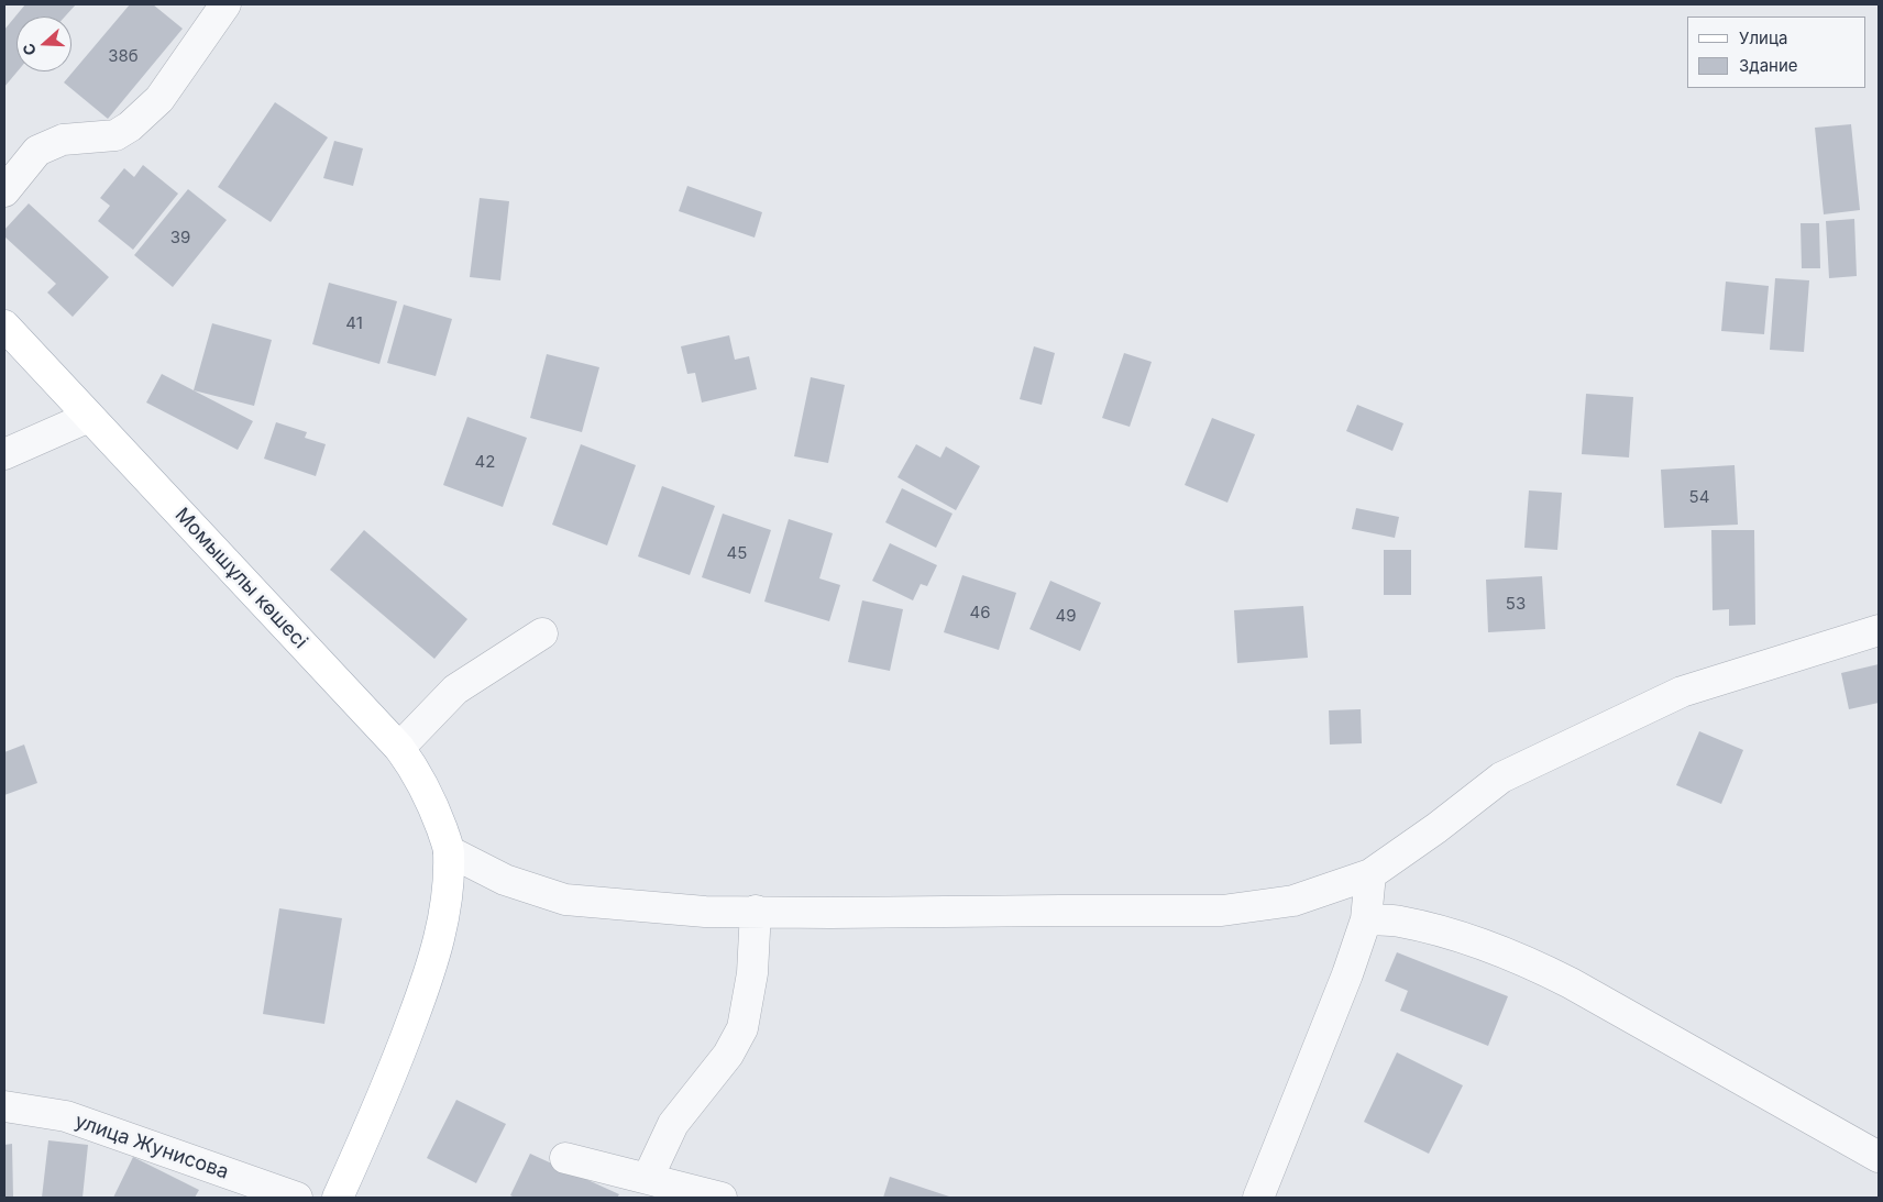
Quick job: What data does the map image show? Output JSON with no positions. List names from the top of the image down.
{
  "streets": {
    "main road": ["Момышұлы көшесі"],
    "street": ["улица Жунисова"]
  },
  "house_numbers": [
    "38б",
    "39",
    "41",
    "42",
    "54",
    "45",
    "53",
    "46",
    "49"
  ],
  "legend": ["Улица", "Здание"],
  "north": "left"
}
